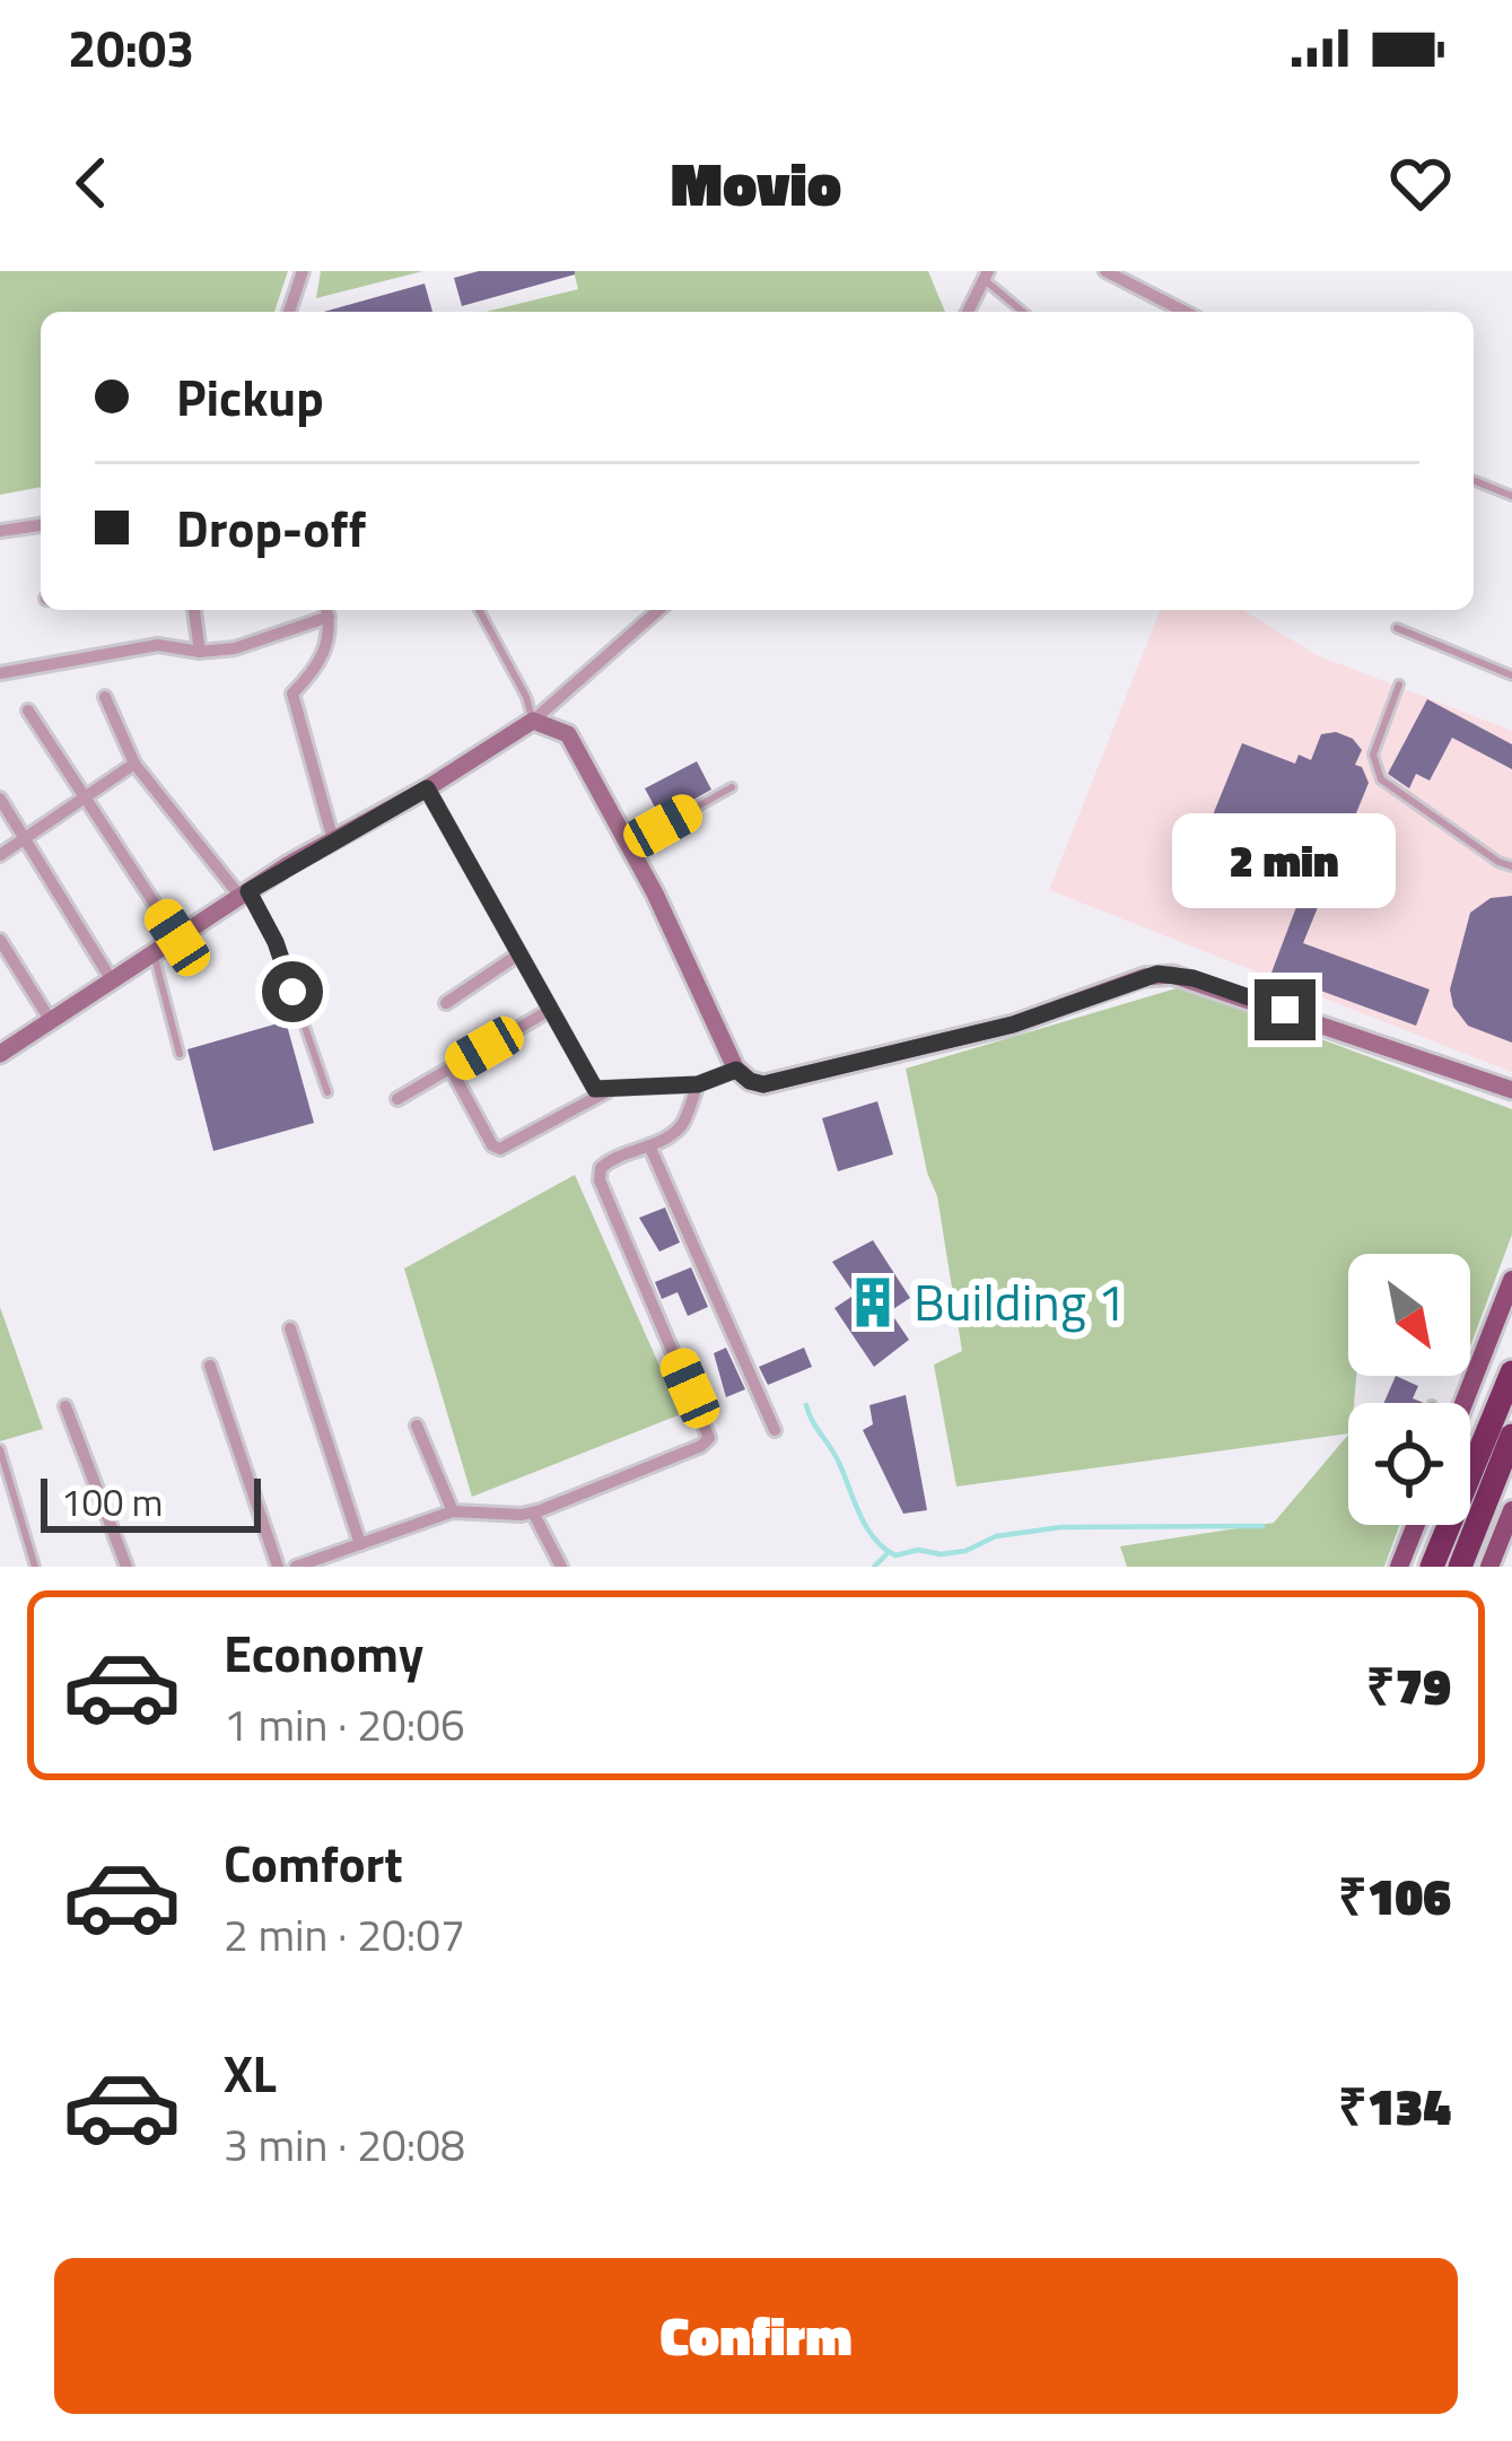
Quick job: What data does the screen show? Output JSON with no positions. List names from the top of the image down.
{
  "places": {
    "building": ["Building 1"]
  },
  "scale_bar": "100 m",
  "north": "bottom right",
  "page": {
    "status": "20:03",
    "header": "Movio",
    "banner": ["Pickup", "Drop-off"],
    "bubble": "2 min",
    "scale": "100 m",
    "list": [
      {
        "name": "Economy",
        "note": "1 min · 20:06",
        "value": "₹79"
      },
      {
        "name": "Comfort",
        "note": "2 min · 20:07",
        "value": "₹106"
      },
      {
        "name": "XL",
        "note": "3 min · 20:08",
        "value": "₹134"
      }
    ],
    "buttons": "Confirm"
  }
}
